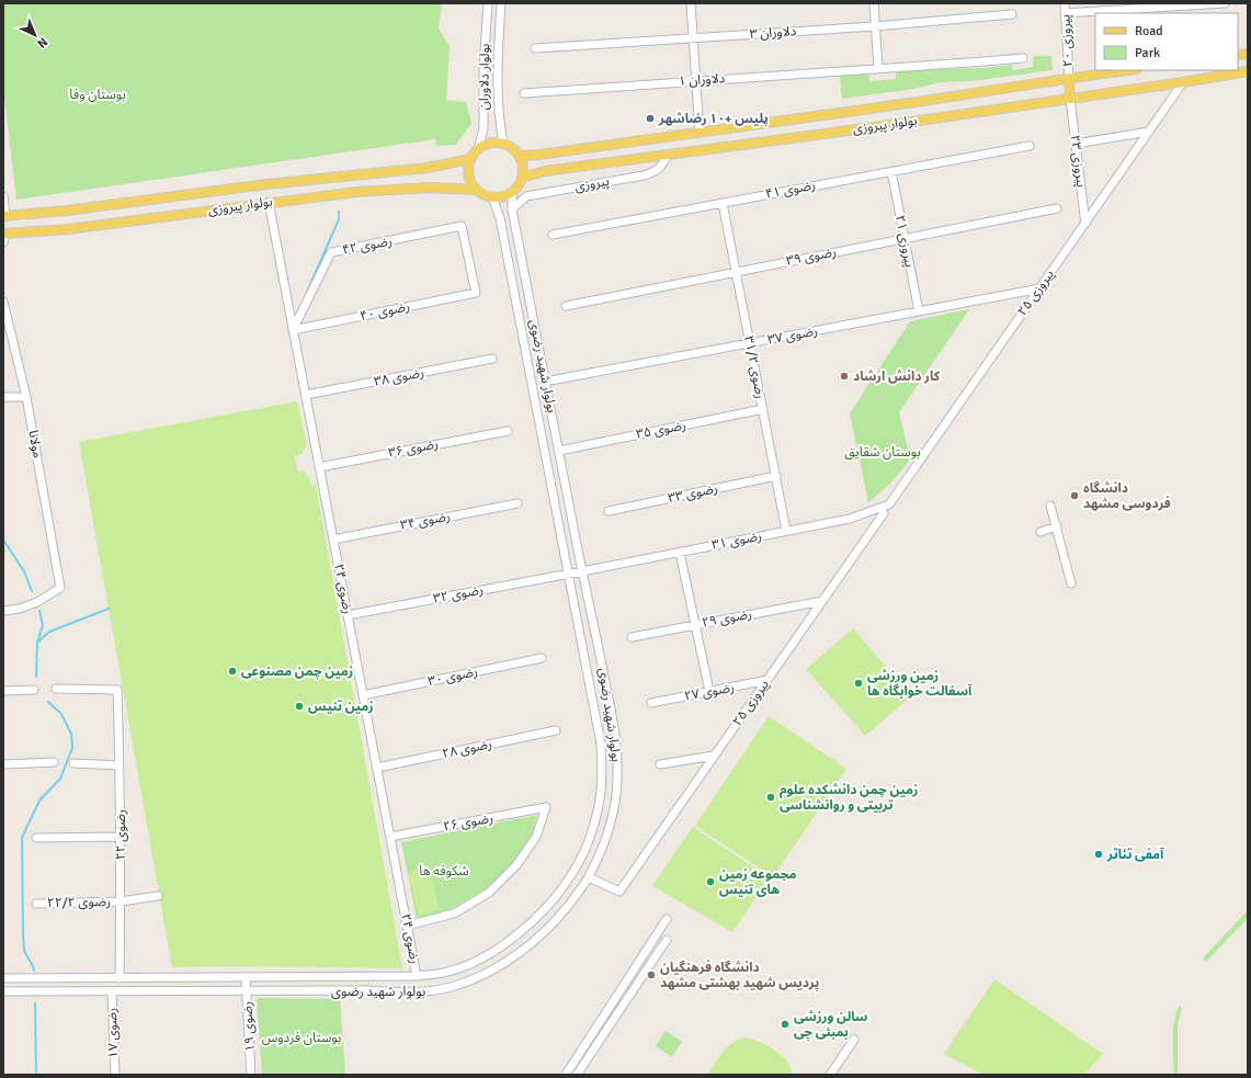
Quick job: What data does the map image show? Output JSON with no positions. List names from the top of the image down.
{
  "streets": {
    "main road": ["بولوار پیروزی"],
    "street": [
      "دلاوران ۳",
      "پیروزی ۲۰",
      "بولوار دلاوران",
      "دلاوران ۱",
      "پیروزی ۲۳",
      "پیروزی",
      "رضوی ۴۱",
      "پیروزی ۲۱",
      "رضوی ۴۲",
      "رضوی ۳۹",
      "پیروزی ۲۵",
      "رضوی ۴۰",
      "رضوی ۳۷",
      "بولوار شهید رضوی",
      "رضوی ۳۱/۲",
      "رضوی ۳۸",
      "رضوی ۳۵",
      "مولانا",
      "رضوی ۳۶",
      "رضوی ۳۳",
      "رضوی ۳۴",
      "رضوی ۳۱",
      "رضوی ۲۴",
      "رضوی ۳۲",
      "رضوی ۲۹",
      "رضوی ۳۰",
      "رضوی ۲۷",
      "رضوی ۲۸",
      "رضوی ۲۶",
      "رضوی ۲۲",
      "رضوی ۲۲/۲",
      "رضوی ۱۹",
      "رضوی ۱۷"
    ]
  },
  "crossings": [
    ["پیروزی ۲۰", "بولوار پیروزی"],
    ["بولوار دلاوران", "بولوار پیروزی"],
    ["بولوار دلاوران", "بولوار شهید رضوی"],
    ["بولوار پیروزی", "پیروزی ۲۳"],
    ["بولوار پیروزی", "پیروزی"],
    ["بولوار پیروزی", "پیروزی ۲۵"],
    ["بولوار پیروزی", "بولوار شهید رضوی"],
    ["بولوار پیروزی", "رضوی ۲۴"],
    ["پیروزی ۲۳", "پیروزی ۲۵"],
    ["پیروزی", "بولوار شهید رضوی"],
    ["رضوی ۴۱", "پیروزی ۲۱"],
    ["رضوی ۴۱", "رضوی ۳۱/۲"],
    ["پیروزی ۲۱", "رضوی ۳۹"],
    ["پیروزی ۲۱", "رضوی ۳۷"],
    ["رضوی ۴۲", "رضوی ۴۰"],
    ["رضوی ۴۲", "رضوی ۲۴"],
    ["رضوی ۳۹", "رضوی ۳۱/۲"],
    ["پیروزی ۲۵", "رضوی ۳۷"],
    ["پیروزی ۲۵", "بولوار شهید رضوی"],
    ["پیروزی ۲۵", "رضوی ۳۱"],
    ["پیروزی ۲۵", "رضوی ۲۹"],
    ["پیروزی ۲۵", "رضوی ۲۷"],
    ["رضوی ۴۰", "رضوی ۲۴"],
    ["رضوی ۳۷", "بولوار شهید رضوی"],
    ["رضوی ۳۷", "رضوی ۳۱/۲"],
    ["بولوار شهید رضوی", "رضوی ۳۵"],
    ["بولوار شهید رضوی", "رضوی ۳۱"],
    ["بولوار شهید رضوی", "رضوی ۲۴"],
    ["بولوار شهید رضوی", "رضوی ۳۲"],
    ["بولوار شهید رضوی", "رضوی ۲۲"],
    ["بولوار شهید رضوی", "رضوی ۱۹"],
    ["بولوار شهید رضوی", "رضوی ۱۷"],
    ["رضوی ۳۱/۲", "رضوی ۳۵"],
    ["رضوی ۳۱/۲", "رضوی ۳۳"],
    ["رضوی ۳۱/۲", "رضوی ۳۱"],
    ["رضوی ۳۸", "رضوی ۲۴"],
    ["رضوی ۳۶", "رضوی ۲۴"],
    ["رضوی ۳۴", "رضوی ۲۴"],
    ["رضوی ۳۱", "رضوی ۳۲"],
    ["رضوی ۲۴", "رضوی ۳۲"],
    ["رضوی ۲۴", "رضوی ۳۰"],
    ["رضوی ۲۴", "رضوی ۲۸"],
    ["رضوی ۲۴", "رضوی ۲۶"],
    ["رضوی ۲۲", "رضوی ۲۲/۲"]
  ],
  "parks": [
    "بوستان وفا",
    "بوستان شقایق",
    "شکوفه ها",
    "بوستان فردوس"
  ],
  "places": [
    "پلیس +۱۰ رضاشهر",
    "کار دانش ارشاد",
    "دانشگاه فردوسی مشهد",
    "زمین چمن مصنوعی",
    "زمین ورزشی آسفالت خوابگاه ها",
    "زمین تنیس",
    "زمین چمن دانشکده علوم تربیتی و روانشناسی",
    "آمفی تئاتر",
    "مجموعه زمین های تنیس",
    "دانشگاه فرهنگیان پردیس شهید بهشتی مشهد",
    "سالن ورزشی بمبئی چی"
  ],
  "legend": ["Road", "Park"],
  "north": "bottom right"
}
